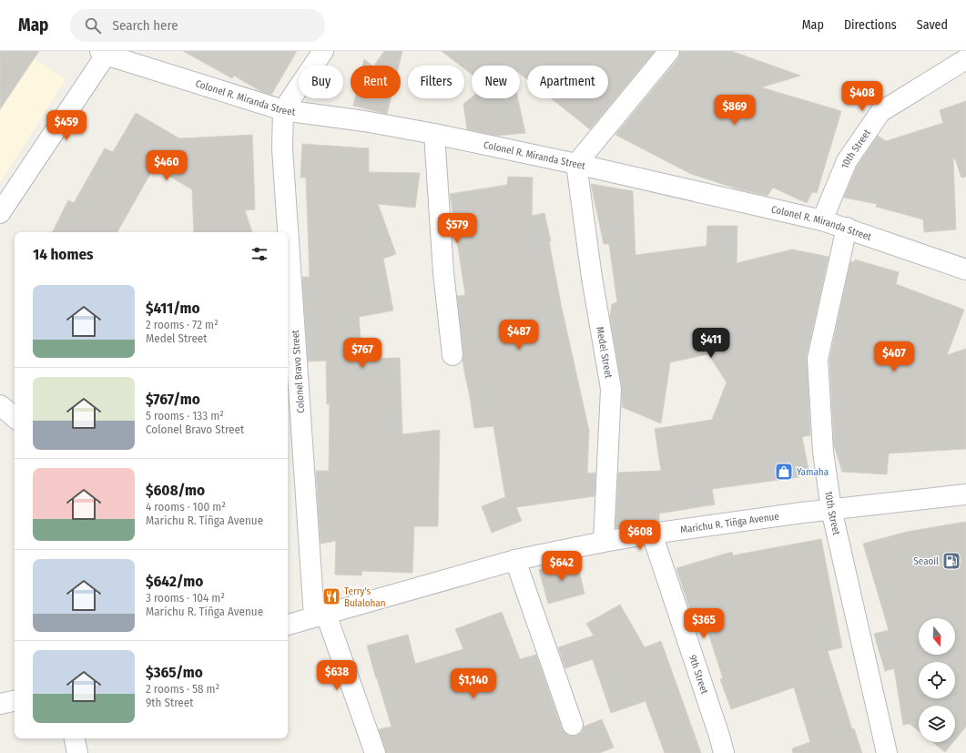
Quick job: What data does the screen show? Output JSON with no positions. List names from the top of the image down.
{
  "streets": {
    "street": [
      "Colonel R. Miranda Street",
      "10th Street",
      "Medel Street",
      "Colonel Bravo Street",
      "Marichu R. Tiñga Avenue",
      "9th Street"
    ]
  },
  "crossings": [
    ["Colonel R. Miranda Street", "10th Street"],
    ["Colonel R. Miranda Street", "Medel Street"],
    ["Colonel R. Miranda Street", "Colonel Bravo Street"],
    ["10th Street", "Marichu R. Tiñga Avenue"],
    ["Medel Street", "Marichu R. Tiñga Avenue"],
    ["Colonel Bravo Street", "Marichu R. Tiñga Avenue"],
    ["Marichu R. Tiñga Avenue", "9th Street"]
  ],
  "places": {
    "shop": ["Yamaha"],
    "fuel station": ["Seaoil"],
    "restaurant": ["Terry's Bulalohan"]
  },
  "north": "bottom",
  "page": {
    "header": "Map",
    "search": "Search here",
    "nav": ["Map", "Directions", "Saved"],
    "chip": [
      "Buy",
      "Rent",
      "Filters",
      "New",
      "Apartment"
    ],
    "price": [
      "$408",
      "$869",
      "$459",
      "$460",
      "$579",
      "$487",
      "$411",
      "$767",
      "$407",
      "$608",
      "$642",
      "$365",
      "$638",
      "$1,140"
    ],
    "heading": "14 homes",
    "list": [
      {
        "name": "$411/mo",
        "note": "2 rooms · 72 m² · Medel Street"
      },
      {
        "name": "$767/mo",
        "note": "5 rooms · 133 m² · Colonel Bravo Street"
      },
      {
        "name": "$608/mo",
        "note": "4 rooms · 100 m² · Marichu R. Tiñga Avenue"
      },
      {
        "name": "$642/mo",
        "note": "3 rooms · 104 m² · Marichu R. Tiñga Avenue"
      },
      {
        "name": "$365/mo",
        "note": "2 rooms · 58 m² · 9th Street"
      }
    ]
  }
}
